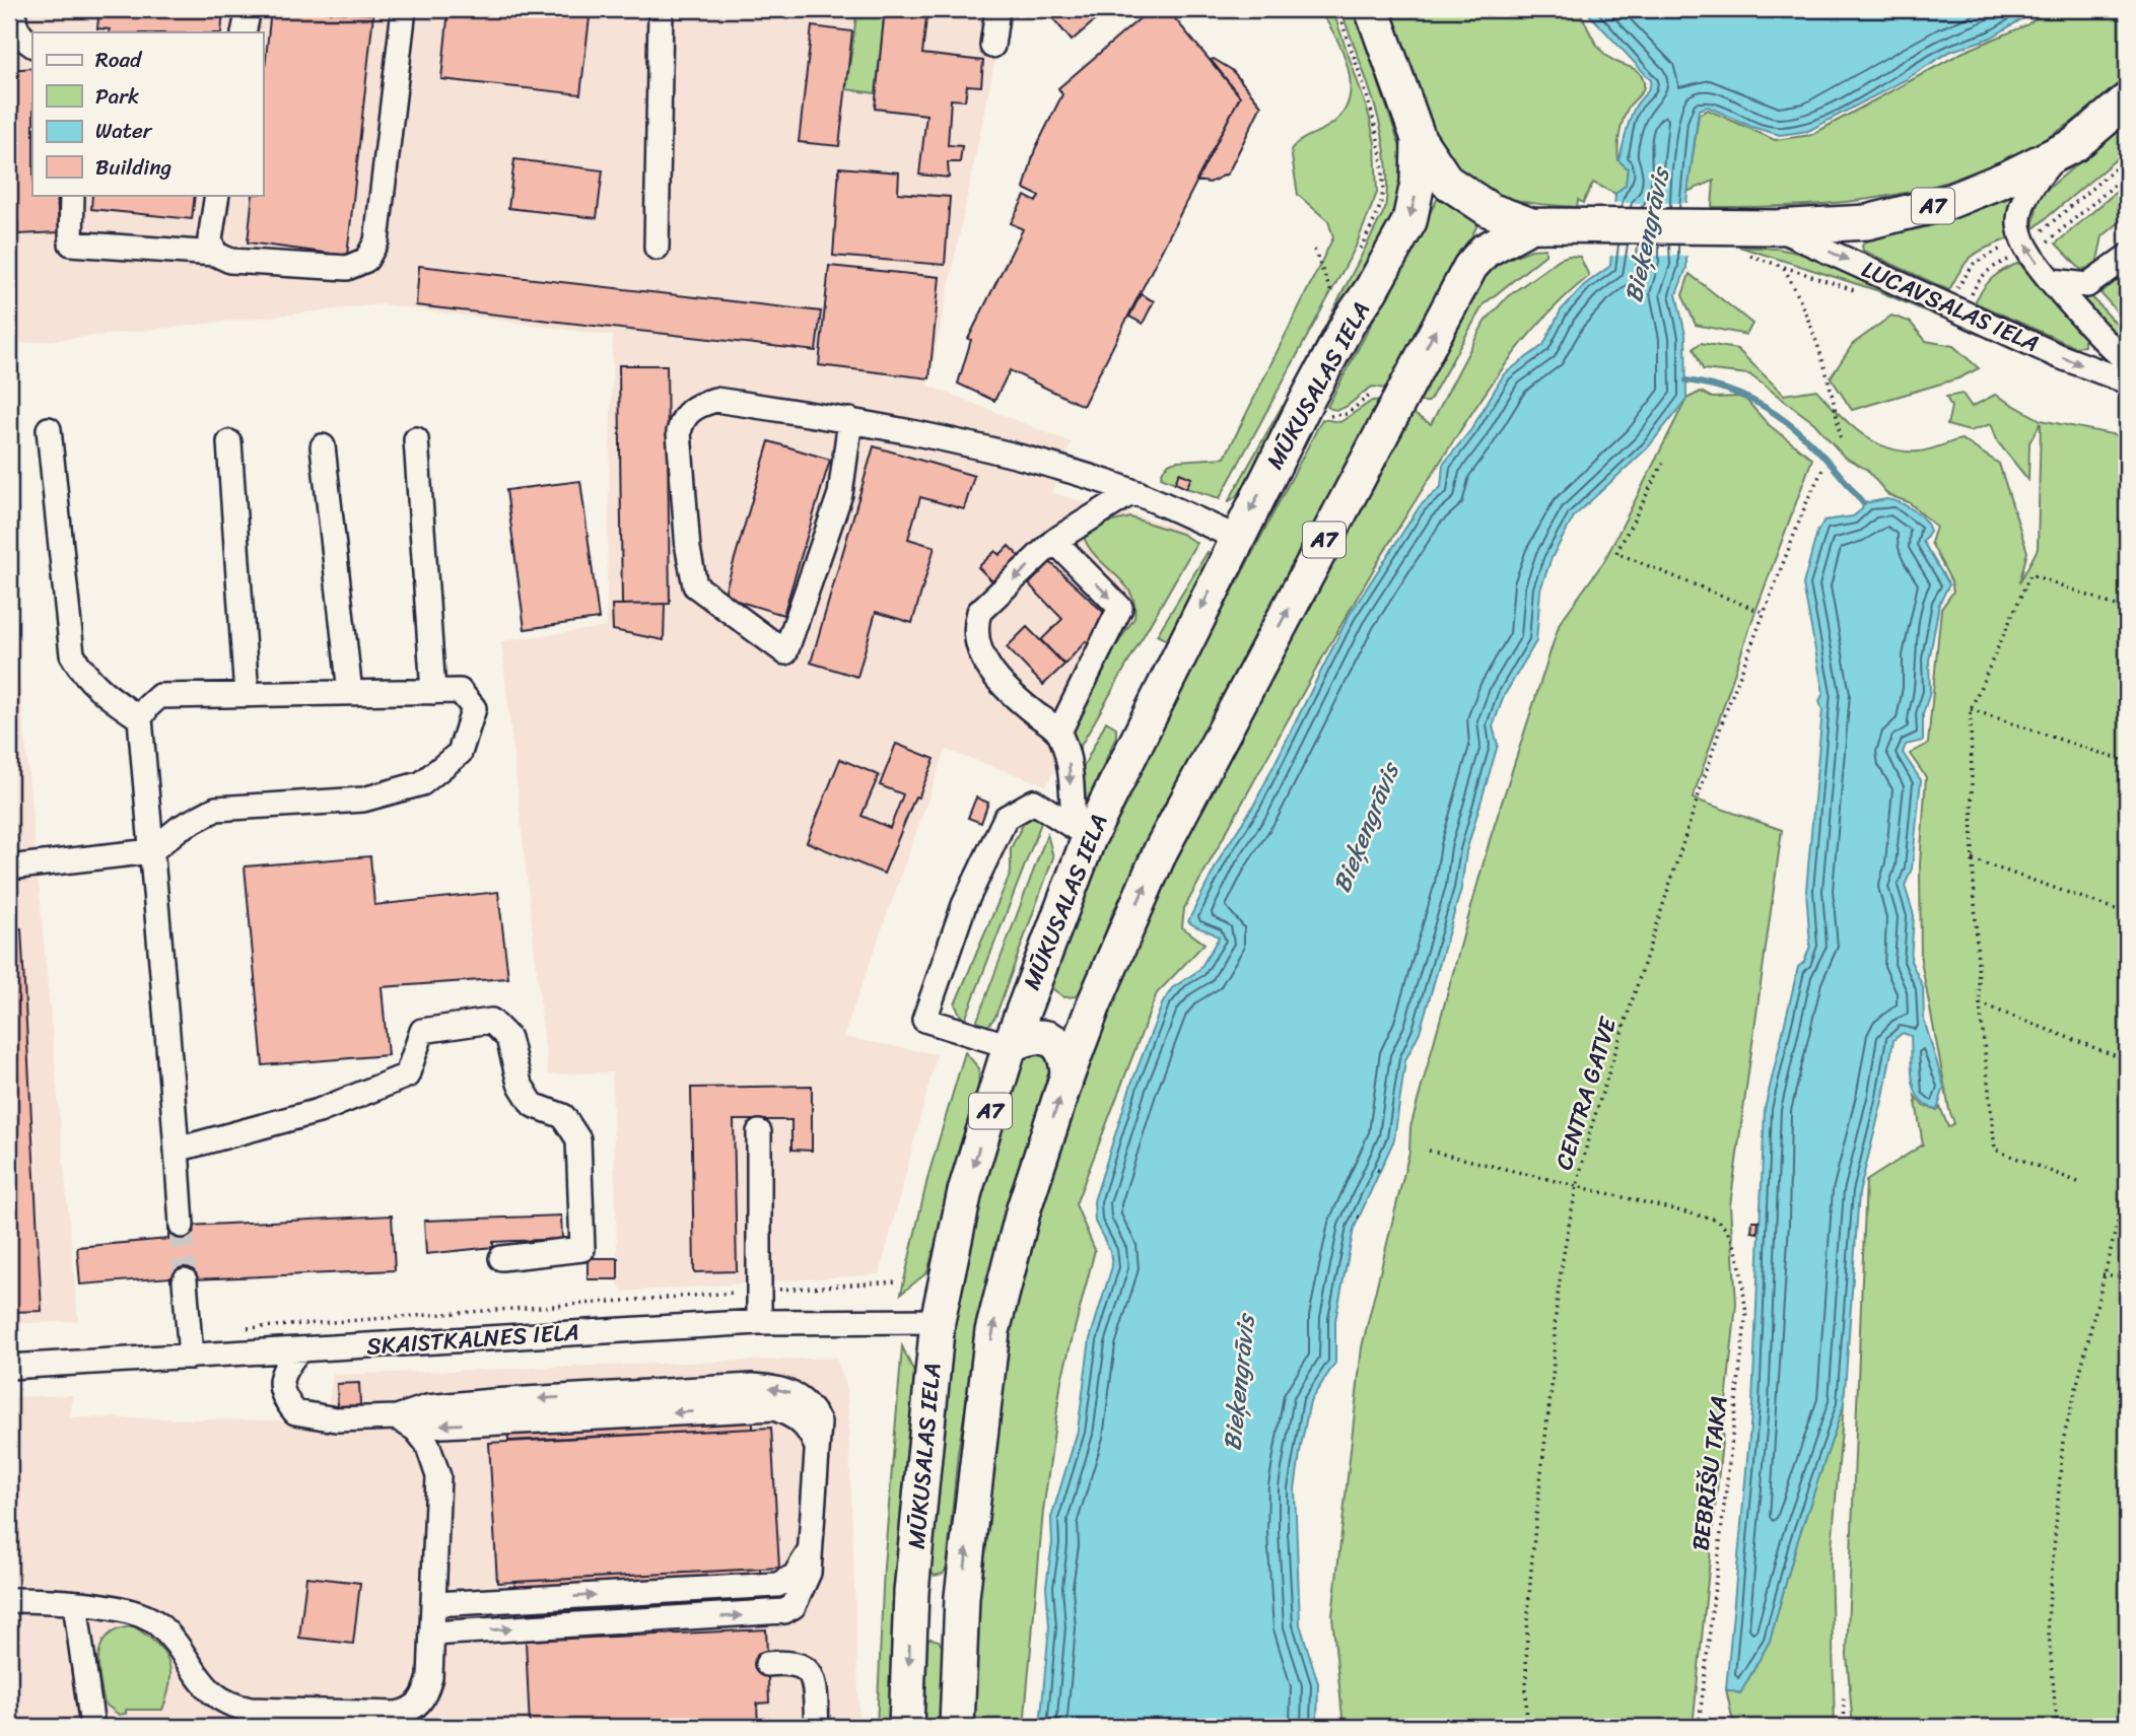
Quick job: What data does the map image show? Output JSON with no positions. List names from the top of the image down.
{
  "streets": {
    "highway": ["A7", "MŪKUSALAS IELA"],
    "street": ["LUCAVSALAS IELA", "SKAISTKALNES IELA"],
    "path": ["CENTRA GATVE", "BEBRĪŠU TAKA"]
  },
  "crossings": [
    ["LUCAVSALAS IELA", "MŪKUSALAS IELA"],
    ["MŪKUSALAS IELA", "SKAISTKALNES IELA"],
    ["CENTRA GATVE", "BEBRĪŠU TAKA"]
  ],
  "one_way": ["LUCAVSALAS IELA"],
  "water": ["Bieķengrāvis"],
  "legend": [
    "Road",
    "Park",
    "Water",
    "Building"
  ]
}
